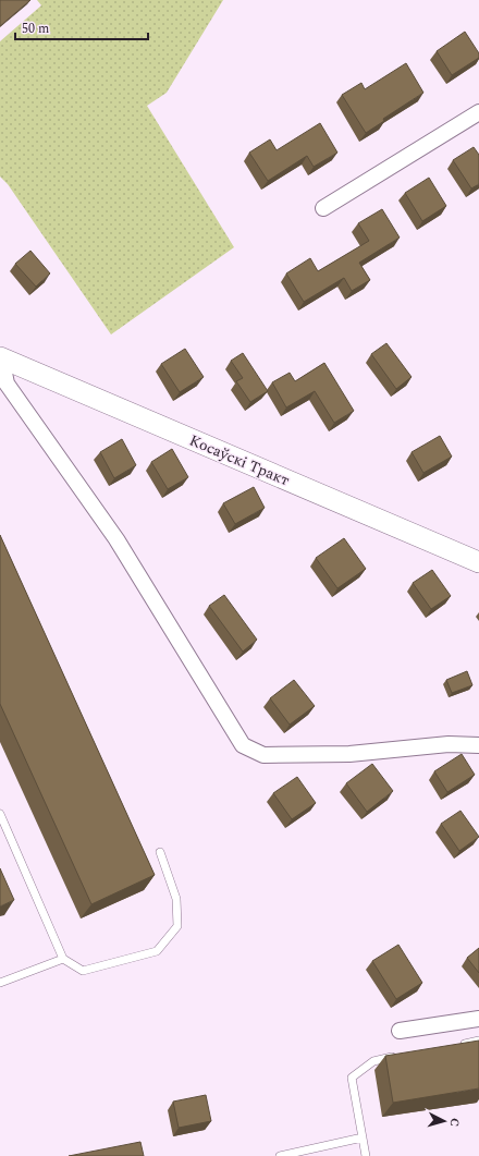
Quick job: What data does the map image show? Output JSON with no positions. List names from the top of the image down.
{
  "streets": {
    "main road": ["Косаўскі Тракт"]
  },
  "scale_bar": "50 m",
  "north": "right"
}
